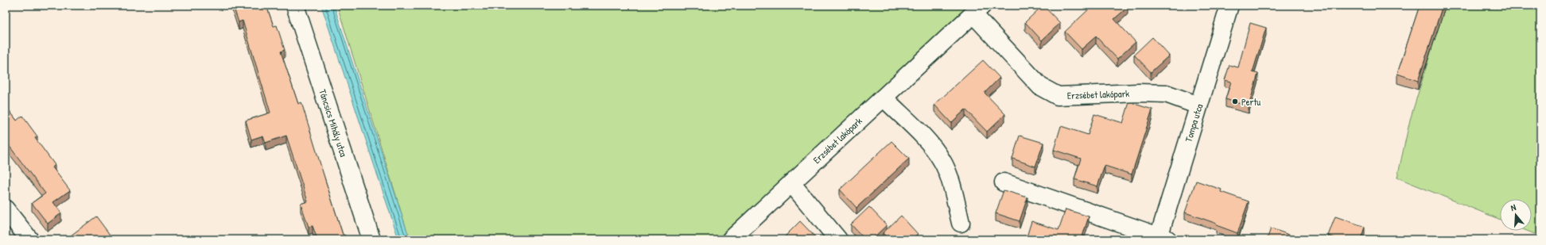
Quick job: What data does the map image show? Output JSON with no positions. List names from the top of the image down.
{
  "streets": {
    "street": ["Erzsébet lakópark", "Táncsics Mihály utca", "Tompa utca"]
  },
  "crossings": [
    ["Erzsébet lakópark", "Tompa utca"]
  ],
  "places": ["Pertu"],
  "north": "top"
}
